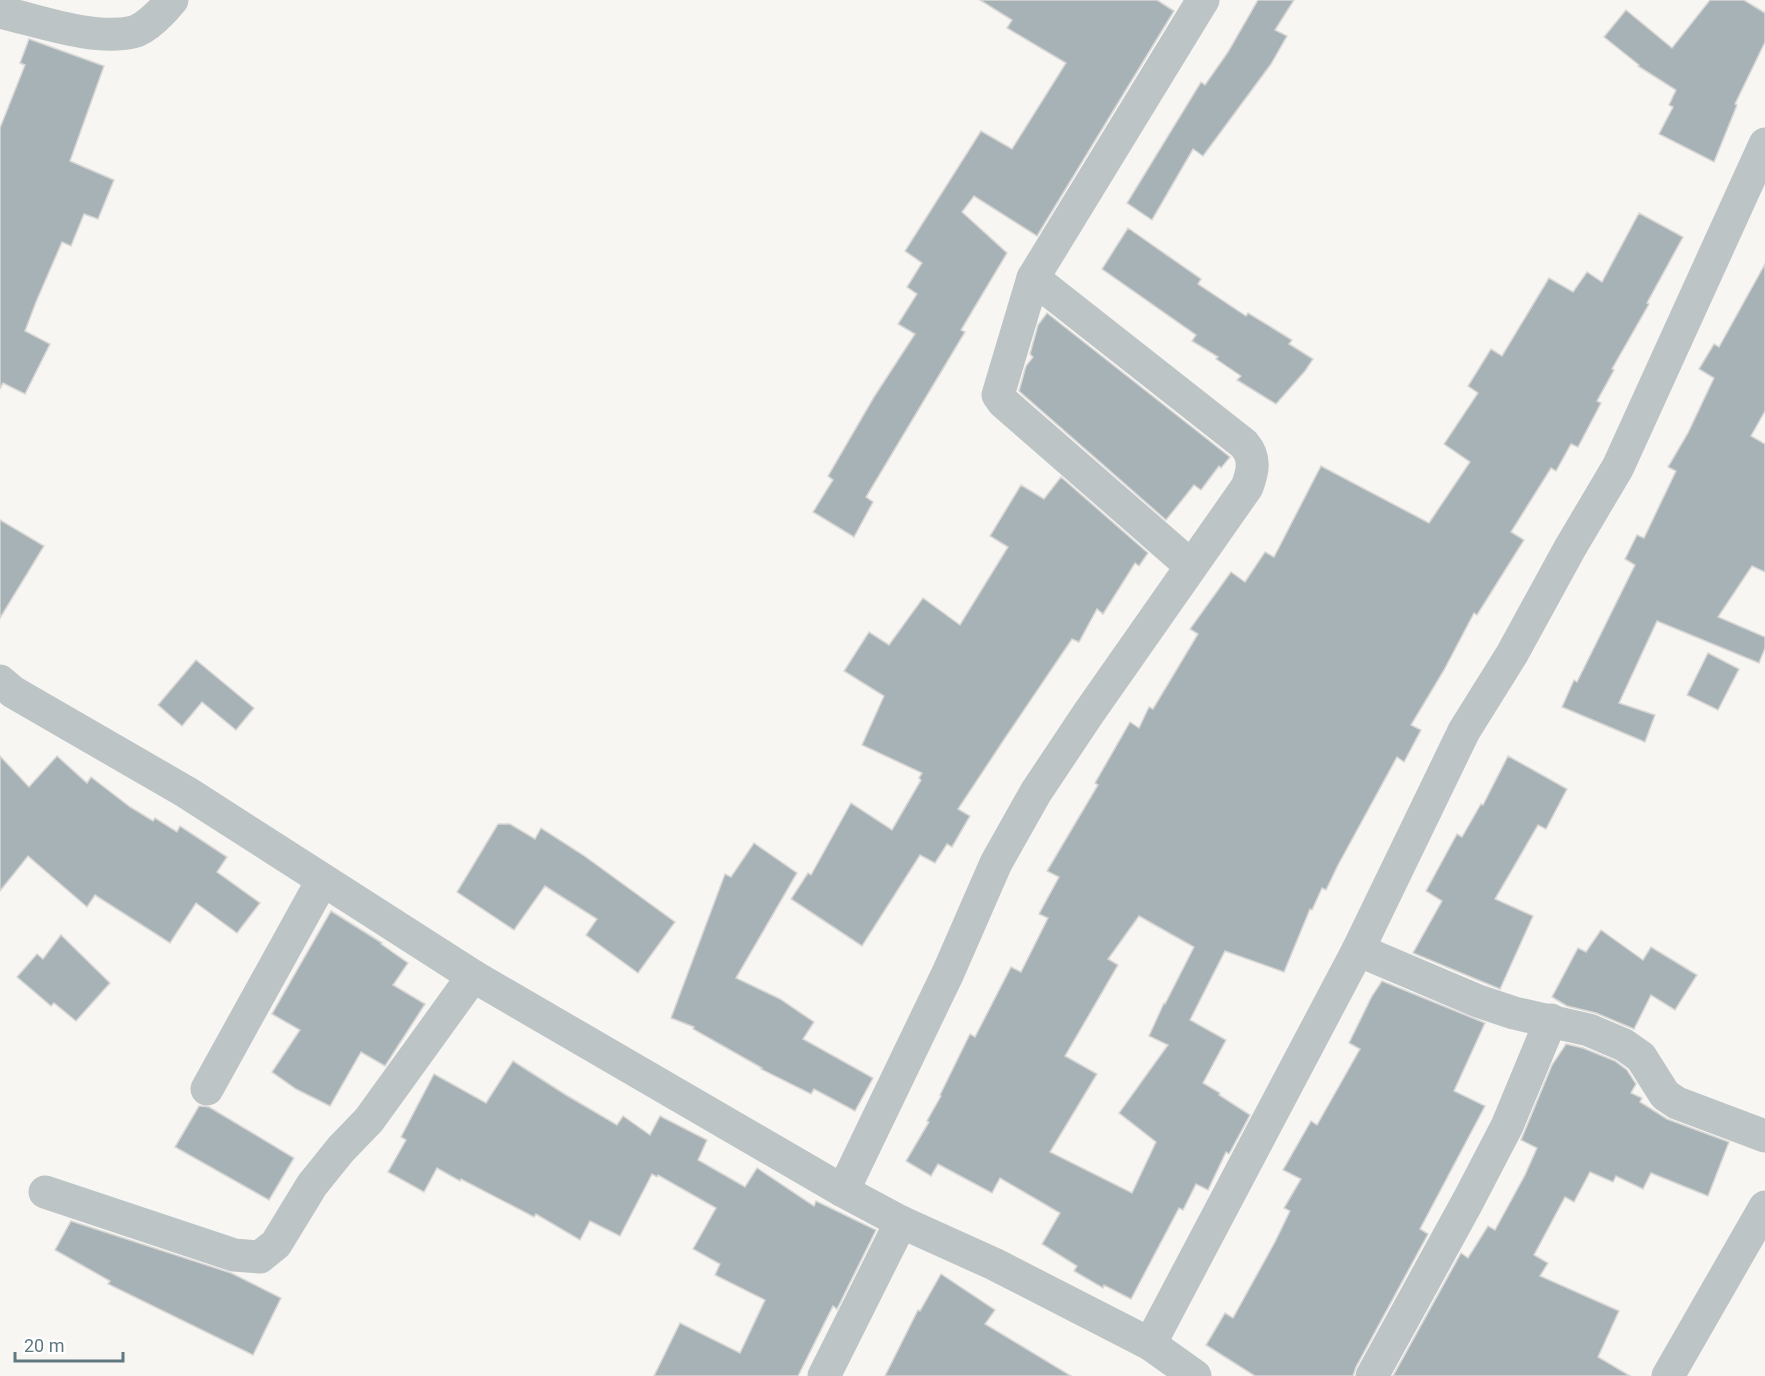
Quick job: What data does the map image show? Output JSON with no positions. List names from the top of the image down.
{
  "scale_bar": "20 m"
}
